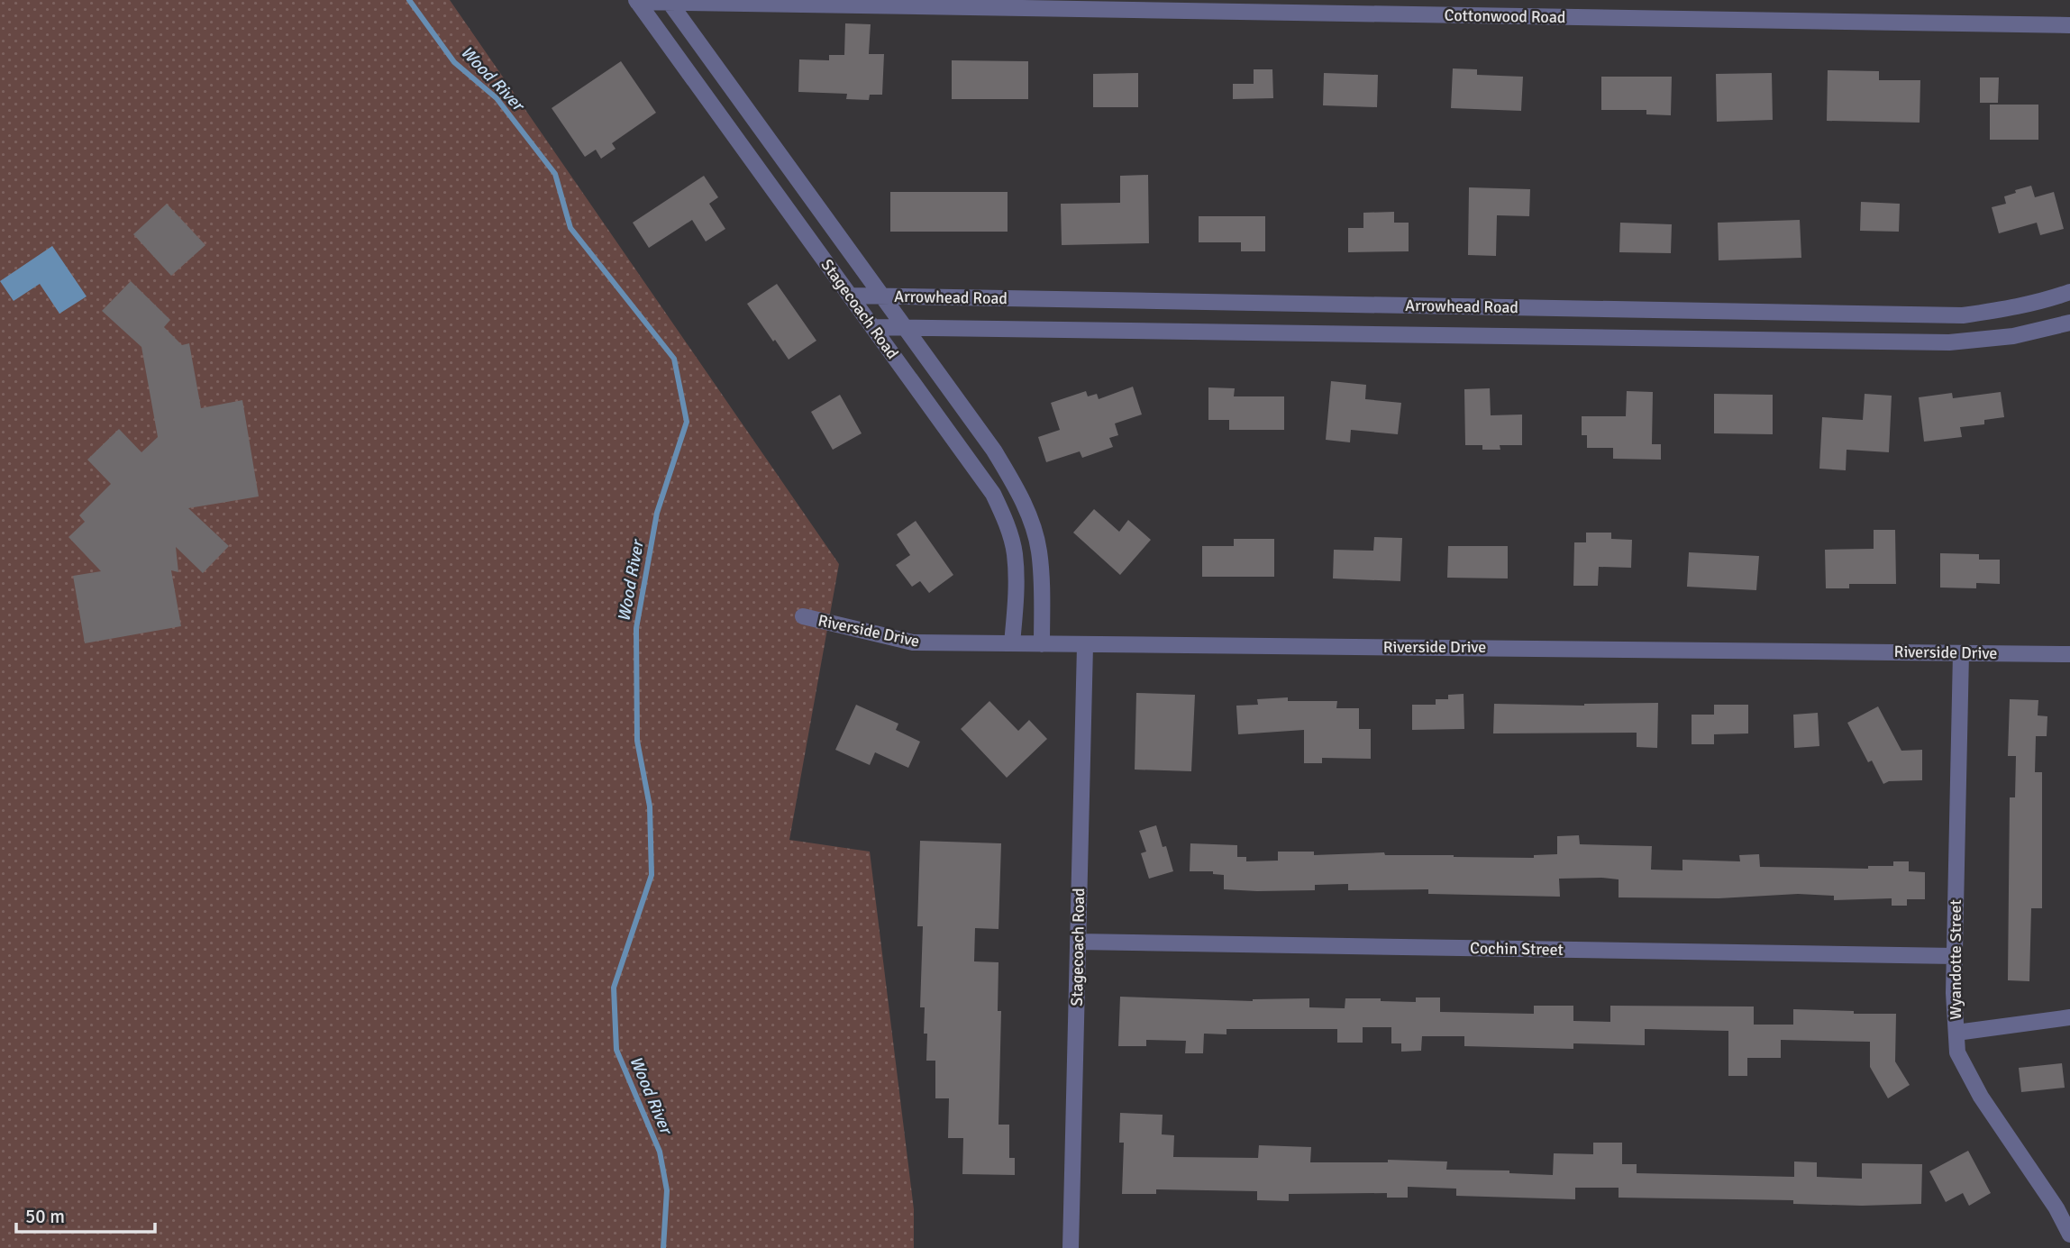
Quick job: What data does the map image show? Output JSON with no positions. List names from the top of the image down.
{
  "streets": {
    "street": [
      "Cottonwood Road",
      "Arrowhead Road",
      "Stagecoach Road",
      "Riverside Drive",
      "Cochin Street",
      "Wyandotte Street"
    ]
  },
  "crossings": [
    ["Cottonwood Road", "Stagecoach Road"],
    ["Arrowhead Road", "Stagecoach Road"],
    ["Stagecoach Road", "Riverside Drive"],
    ["Stagecoach Road", "Cochin Street"],
    ["Riverside Drive", "Wyandotte Street"],
    ["Cochin Street", "Wyandotte Street"]
  ],
  "water": ["Wood River"],
  "scale_bar": "50 m"
}
